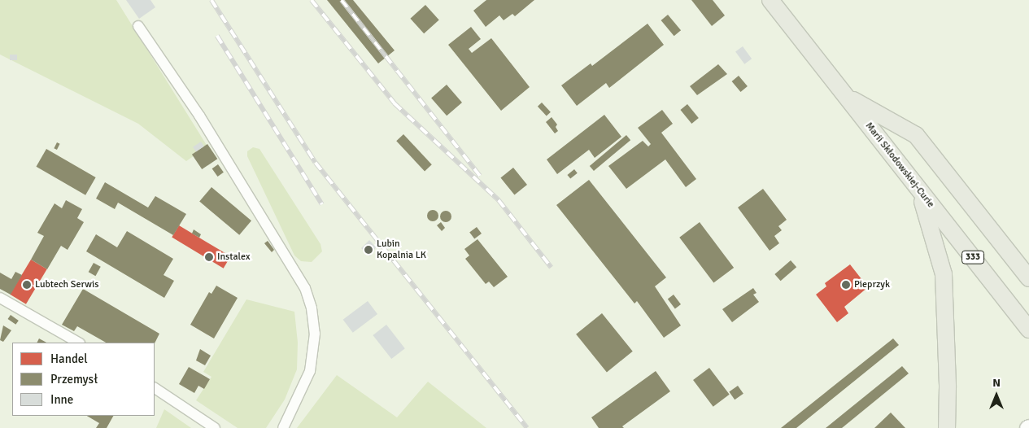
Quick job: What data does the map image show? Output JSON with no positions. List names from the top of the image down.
{
  "streets": {
    "main road": ["Marii Skłodowskiej-Curie", "333"]
  },
  "places": [
    "Lubin Kopalnia LK",
    "Instalex",
    "Lubtech Serwis",
    "Pieprzyk"
  ],
  "legend": ["Handel", "Przemysł", "Inne"],
  "north": "top"
}
